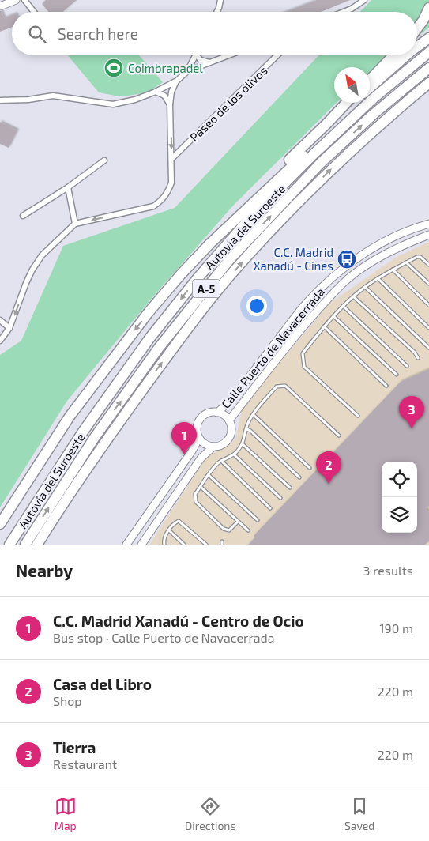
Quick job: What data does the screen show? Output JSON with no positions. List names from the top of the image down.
{
  "streets": {
    "highway": ["Autovía del Suroeste", "A-5"],
    "street": ["Paseo de los olivos", "Calle Puerto de Navacerrada"]
  },
  "places": {
    "sports": ["Coimbrapadel"],
    "bus stop": ["C.C. Madrid Xanadú - Cines"]
  },
  "north": "top left",
  "page": {
    "search": "Search here",
    "pins": ["3", "1", "2"],
    "heading": ["Nearby", "3 results"],
    "list": [
      {
        "mark": "1",
        "name": "C.C. Madrid Xanadú - Centro de Ocio",
        "note": "Bus stop · Calle Puerto de Navacerrada",
        "value": "190 m"
      },
      {
        "mark": "2",
        "name": "Casa del Libro",
        "note": "Shop",
        "value": "220 m"
      },
      {
        "mark": "3",
        "name": "Tierra",
        "note": "Restaurant",
        "value": "220 m"
      }
    ],
    "nav": ["Map", "Directions", "Saved"]
  }
}
